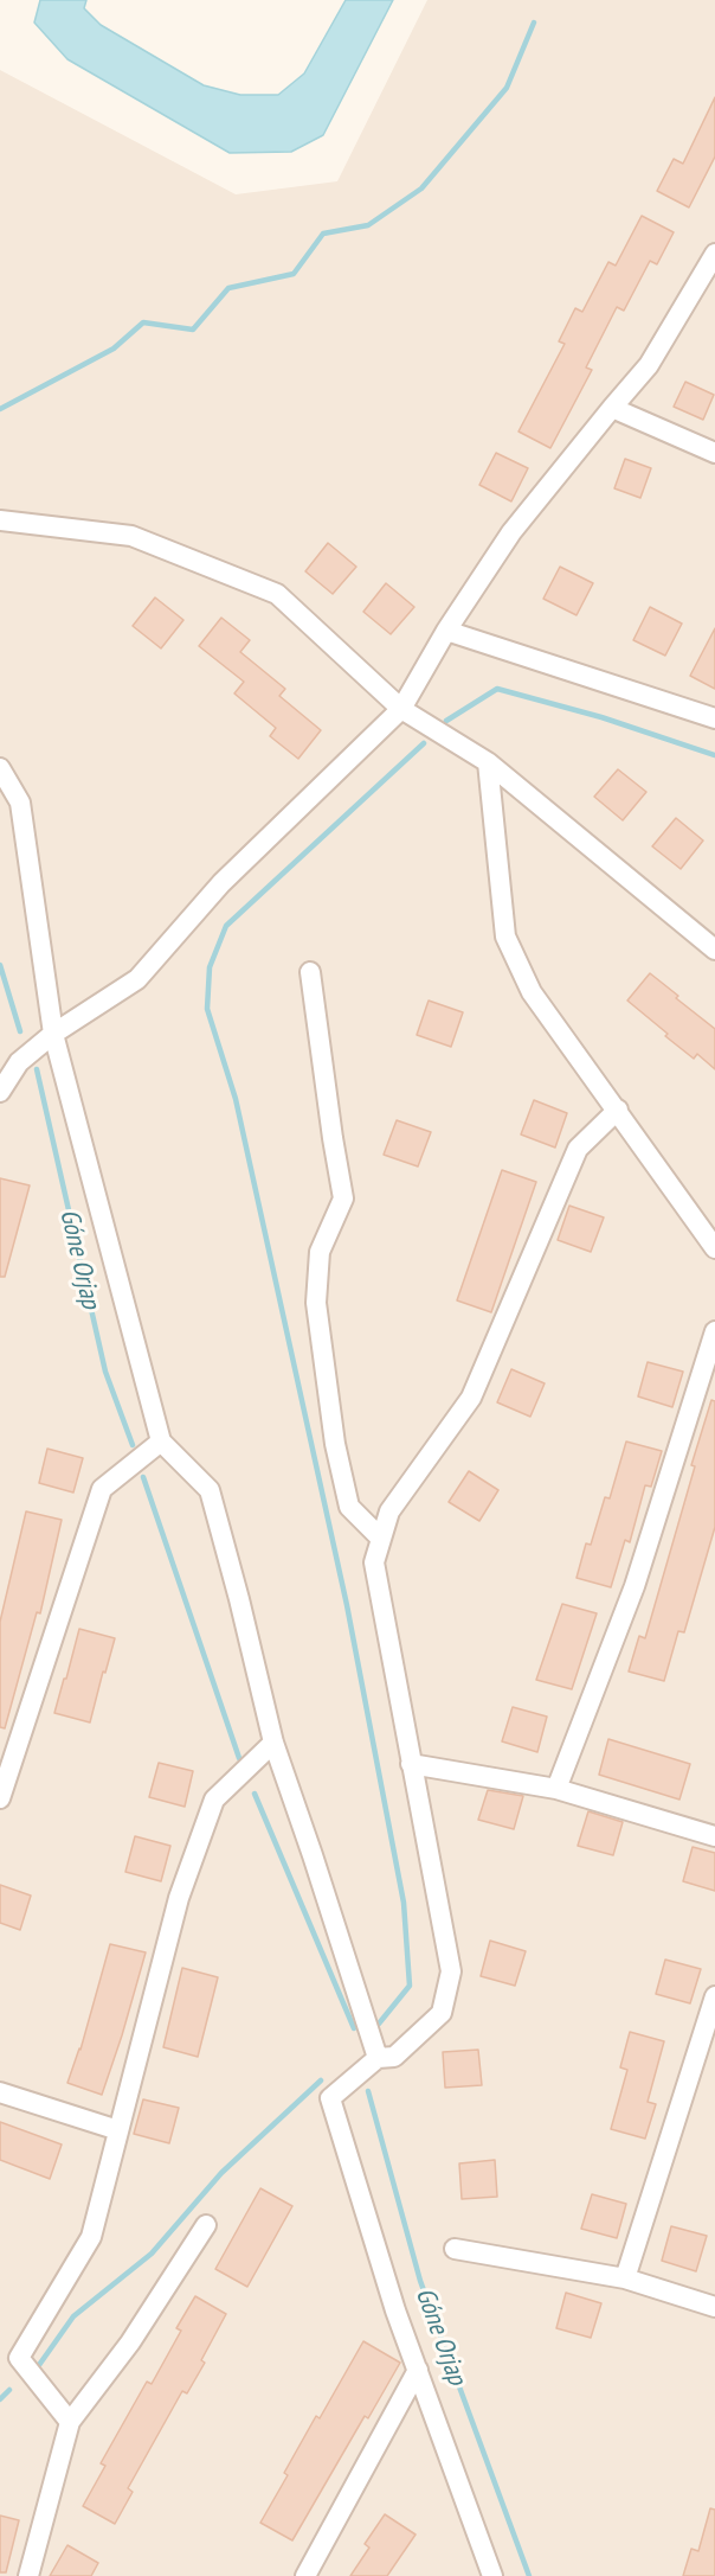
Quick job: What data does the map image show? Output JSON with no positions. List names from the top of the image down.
{
  "water": ["Góne Orjap"]
}
